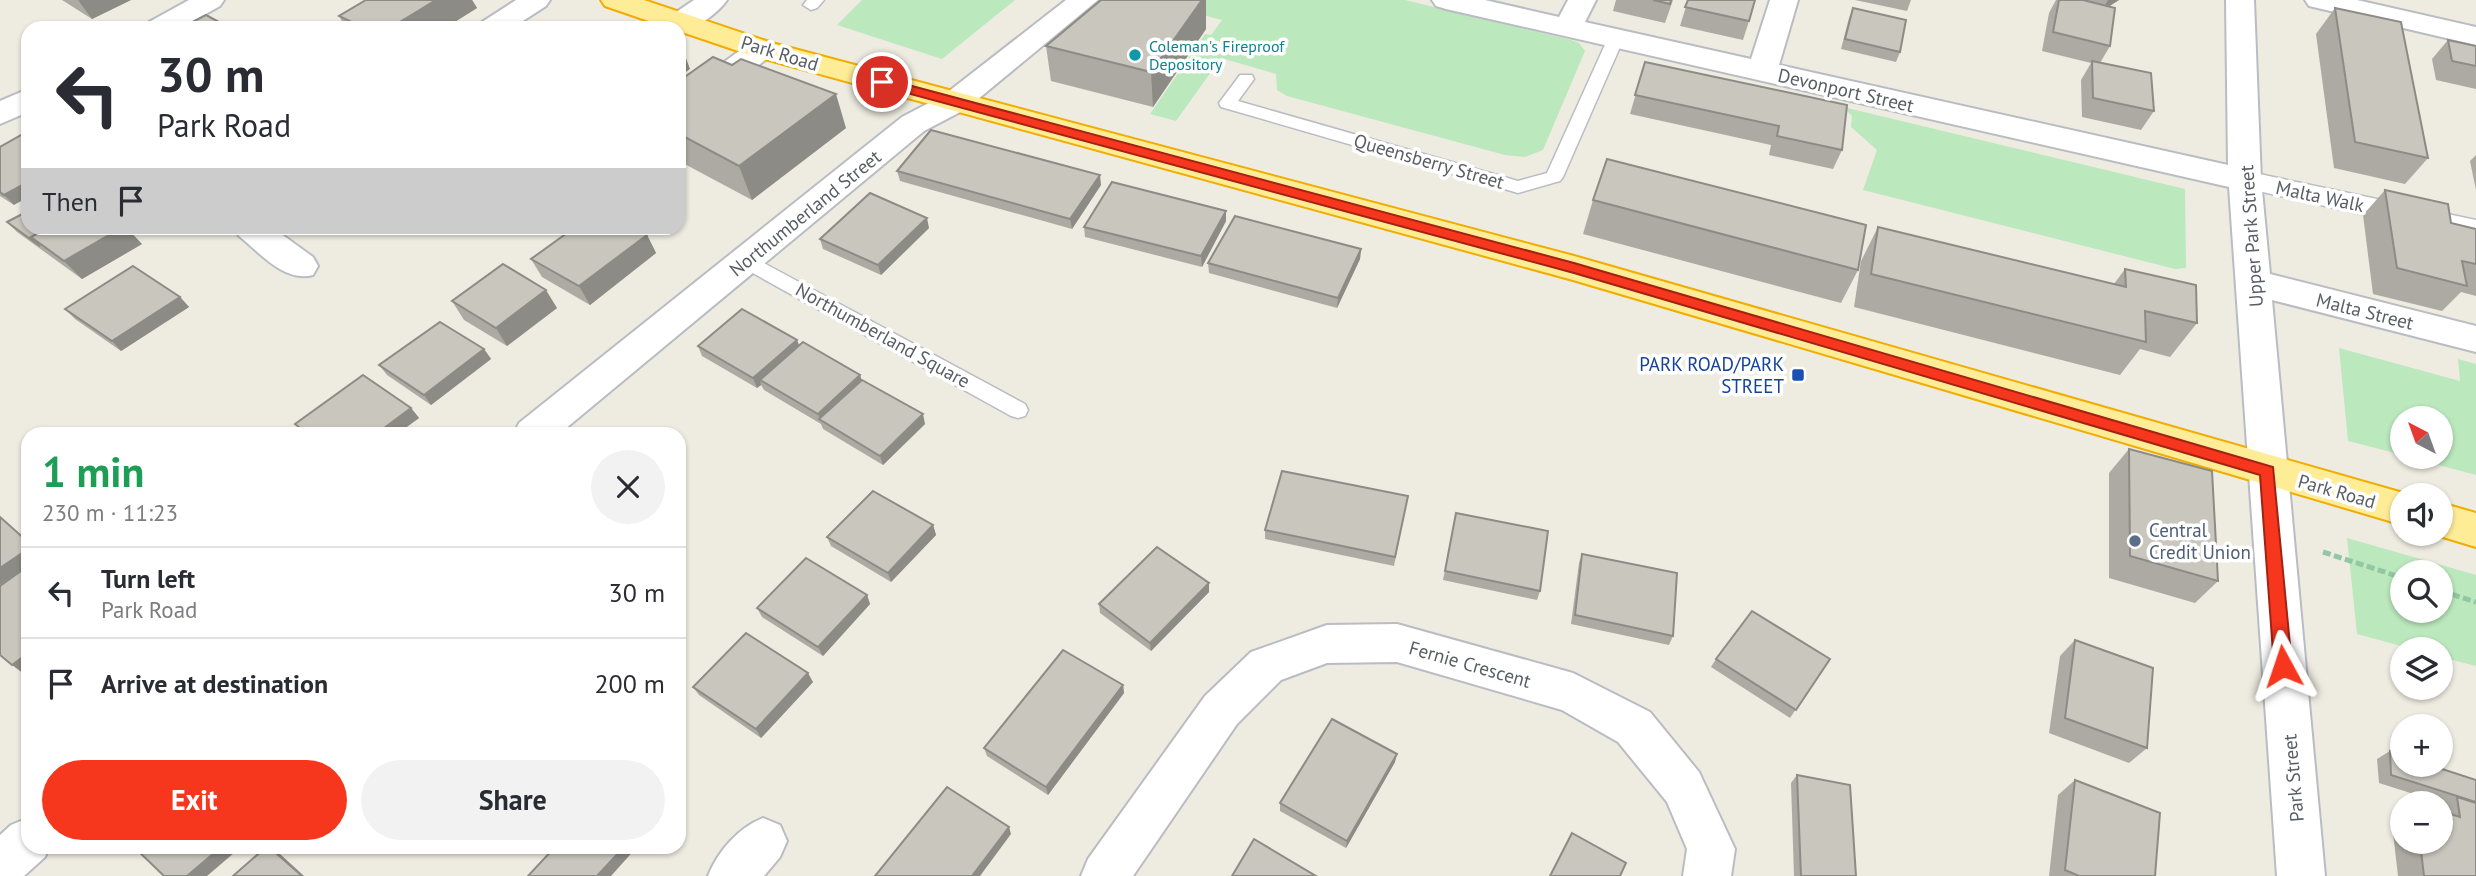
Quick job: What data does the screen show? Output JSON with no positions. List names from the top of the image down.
{
  "streets": {
    "highway": ["Park Road"],
    "street": [
      "Devonport Street",
      "Malta Walk",
      "Northumberland Street",
      "Upper Park Street",
      "Malta Street",
      "Fernie Crescent",
      "Park Street"
    ],
    "lane": ["Queensberry Street", "Northumberland Square"]
  },
  "crossings": [
    ["Park Road", "Northumberland Street"],
    ["Park Road", "Upper Park Street"],
    ["Park Road", "Park Street"],
    ["Devonport Street", "Queensberry Street"],
    ["Devonport Street", "Malta Walk"],
    ["Devonport Street", "Upper Park Street"],
    ["Malta Walk", "Upper Park Street"],
    ["Northumberland Street", "Northumberland Square"],
    ["Upper Park Street", "Malta Street"],
    ["Upper Park Street", "Park Street"]
  ],
  "places": {
    "other": ["Coleman's Fireproof Depository", "Central Credit Union"],
    "transit": ["PARK ROAD/PARK STREET"]
  },
  "north": "top left",
  "page": {
    "turn": ["30 m", "Park Road"],
    "then": "Then",
    "map_buttons": ["+", "−"],
    "heading": ["1 min", "230 m · 11:23"],
    "list": [
      {
        "name": "Turn left",
        "note": "Park Road",
        "value": "30 m"
      },
      {
        "name": "Arrive at destination",
        "value": "200 m"
      }
    ],
    "buttons": ["Exit", "Share"]
  }
}
